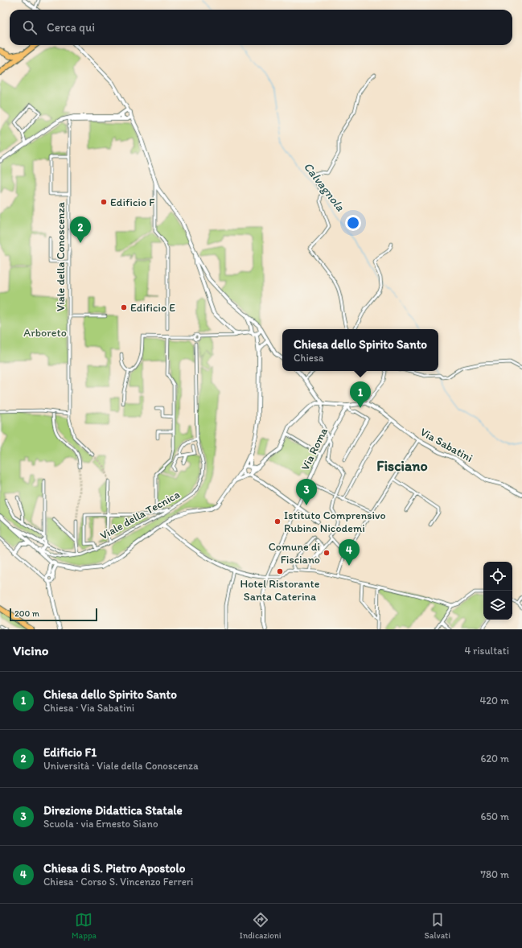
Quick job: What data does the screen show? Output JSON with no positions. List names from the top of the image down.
{
  "streets": {
    "street": [
      "Viale della Conoscenza",
      "Via Sabatini",
      "Via Roma",
      "Viale della Tecnica"
    ]
  },
  "districts": ["Fisciano"],
  "water": ["Calvagnola"],
  "parks": ["Arboreto"],
  "places": [
    "Edificio F",
    "Edificio E",
    "Istituto Comprensivo Rubino Nicodemi",
    "Comune di Fisciano",
    "Hotel Ristorante Santa Caterina"
  ],
  "scale_bar": "200 m",
  "page": {
    "search": "Cerca qui",
    "pins": [
      "2",
      "1",
      "3",
      "4"
    ],
    "popup": ["Chiesa dello Spirito Santo", "Chiesa"],
    "scale": "200 m",
    "heading": ["Vicino", "4 risultati"],
    "list": [
      {
        "mark": "1",
        "name": "Chiesa dello Spirito Santo",
        "note": "Chiesa · Via Sabatini",
        "value": "420 m"
      },
      {
        "mark": "2",
        "name": "Edificio F1",
        "note": "Università · Viale della Conoscenza",
        "value": "620 m"
      },
      {
        "mark": "3",
        "name": "Direzione Didattica Statale",
        "note": "Scuola · via Ernesto Siano",
        "value": "650 m"
      },
      {
        "mark": "4",
        "name": "Chiesa di S. Pietro Apostolo",
        "note": "Chiesa · Corso S. Vincenzo Ferreri",
        "value": "780 m"
      }
    ],
    "nav": ["Mappa", "Indicazioni", "Salvati"]
  }
}
